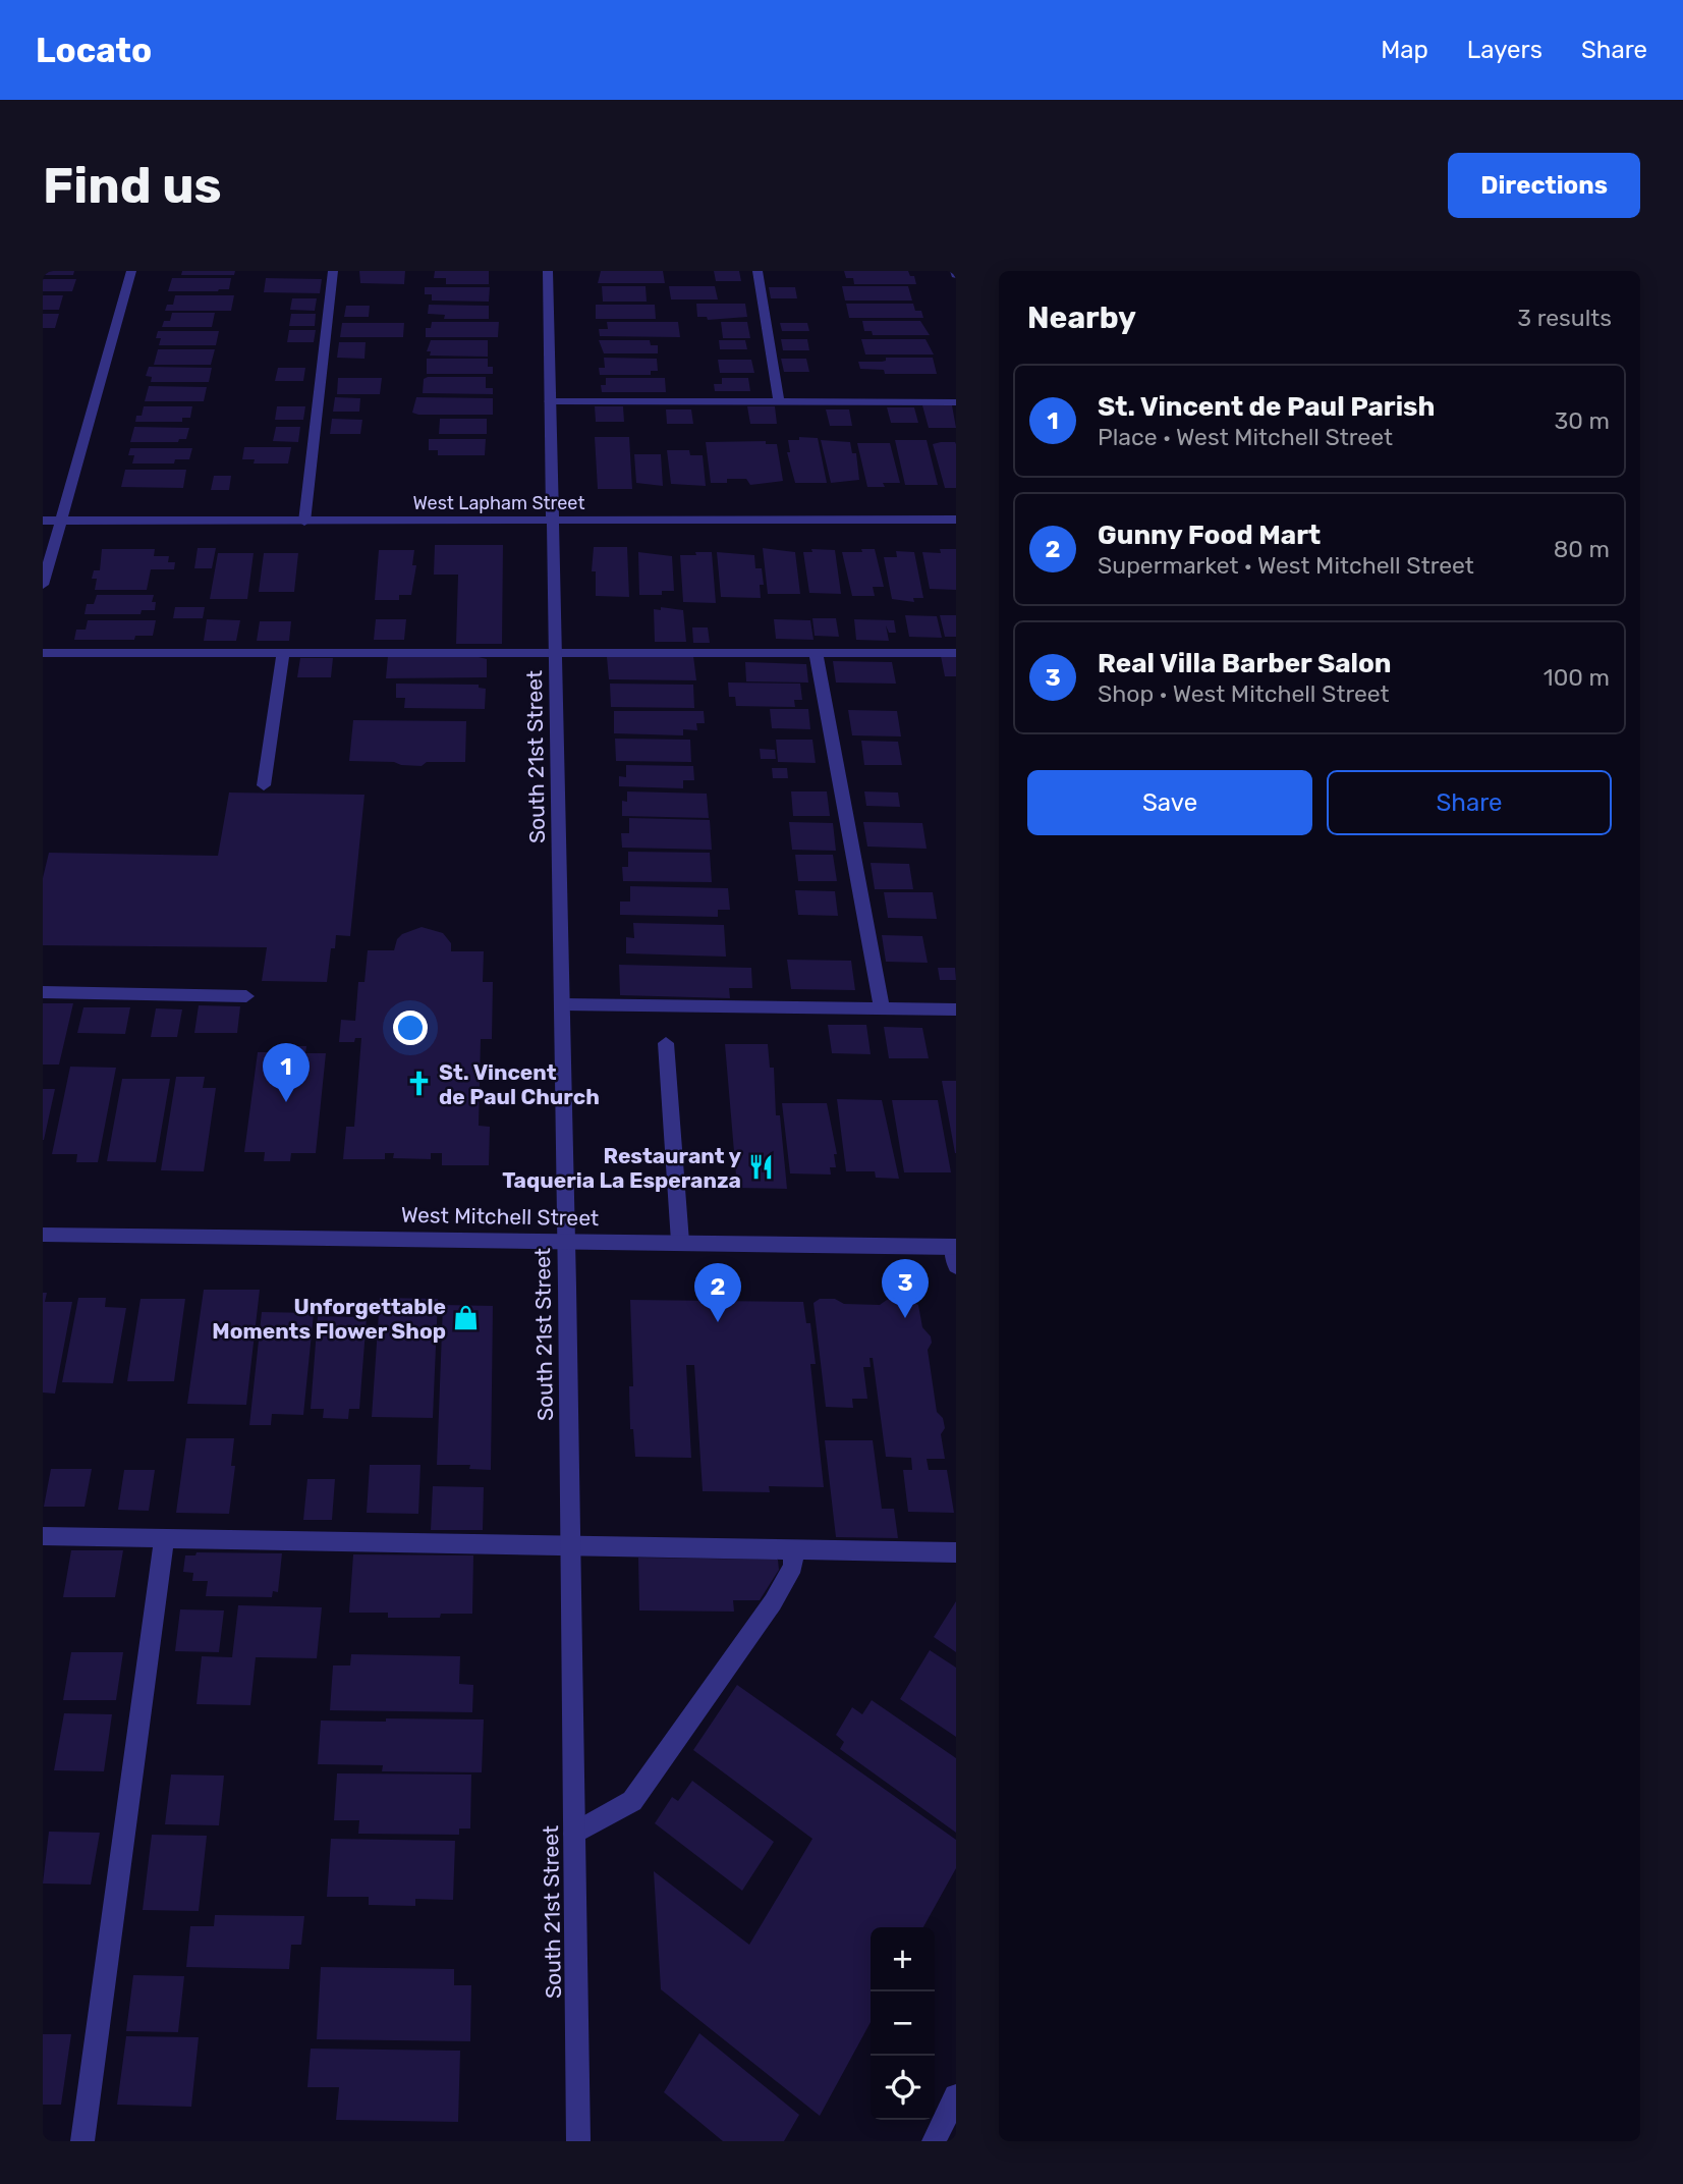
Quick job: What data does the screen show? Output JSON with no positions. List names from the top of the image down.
{
  "streets": {
    "street": ["West Lapham Street", "South 21st Street", "West Mitchell Street"]
  },
  "crossings": [
    ["West Lapham Street", "South 21st Street"],
    ["South 21st Street", "West Mitchell Street"]
  ],
  "places": {
    "church": ["St. Vincent de Paul Church"],
    "restaurant": ["Restaurant y Taqueria La Esperanza"],
    "shop": ["Unforgettable Moments Flower Shop"]
  },
  "page": {
    "header": "Locato",
    "nav": ["Map", "Layers", "Share"],
    "buttons": [
      "Directions",
      ["Save", "Share"]
    ],
    "title": "Find us",
    "heading": ["Nearby", "3 results"],
    "list": [
      {
        "mark": "1",
        "name": "St. Vincent de Paul Parish",
        "note": "Place · West Mitchell Street",
        "value": "30 m"
      },
      {
        "mark": "2",
        "name": "Gunny Food Mart",
        "note": "Supermarket · West Mitchell Street",
        "value": "80 m"
      },
      {
        "mark": "3",
        "name": "Real Villa Barber Salon",
        "note": "Shop · West Mitchell Street",
        "value": "100 m"
      }
    ],
    "pins": ["1", "3", "2"],
    "map_buttons": ["+", "−"]
  }
}
